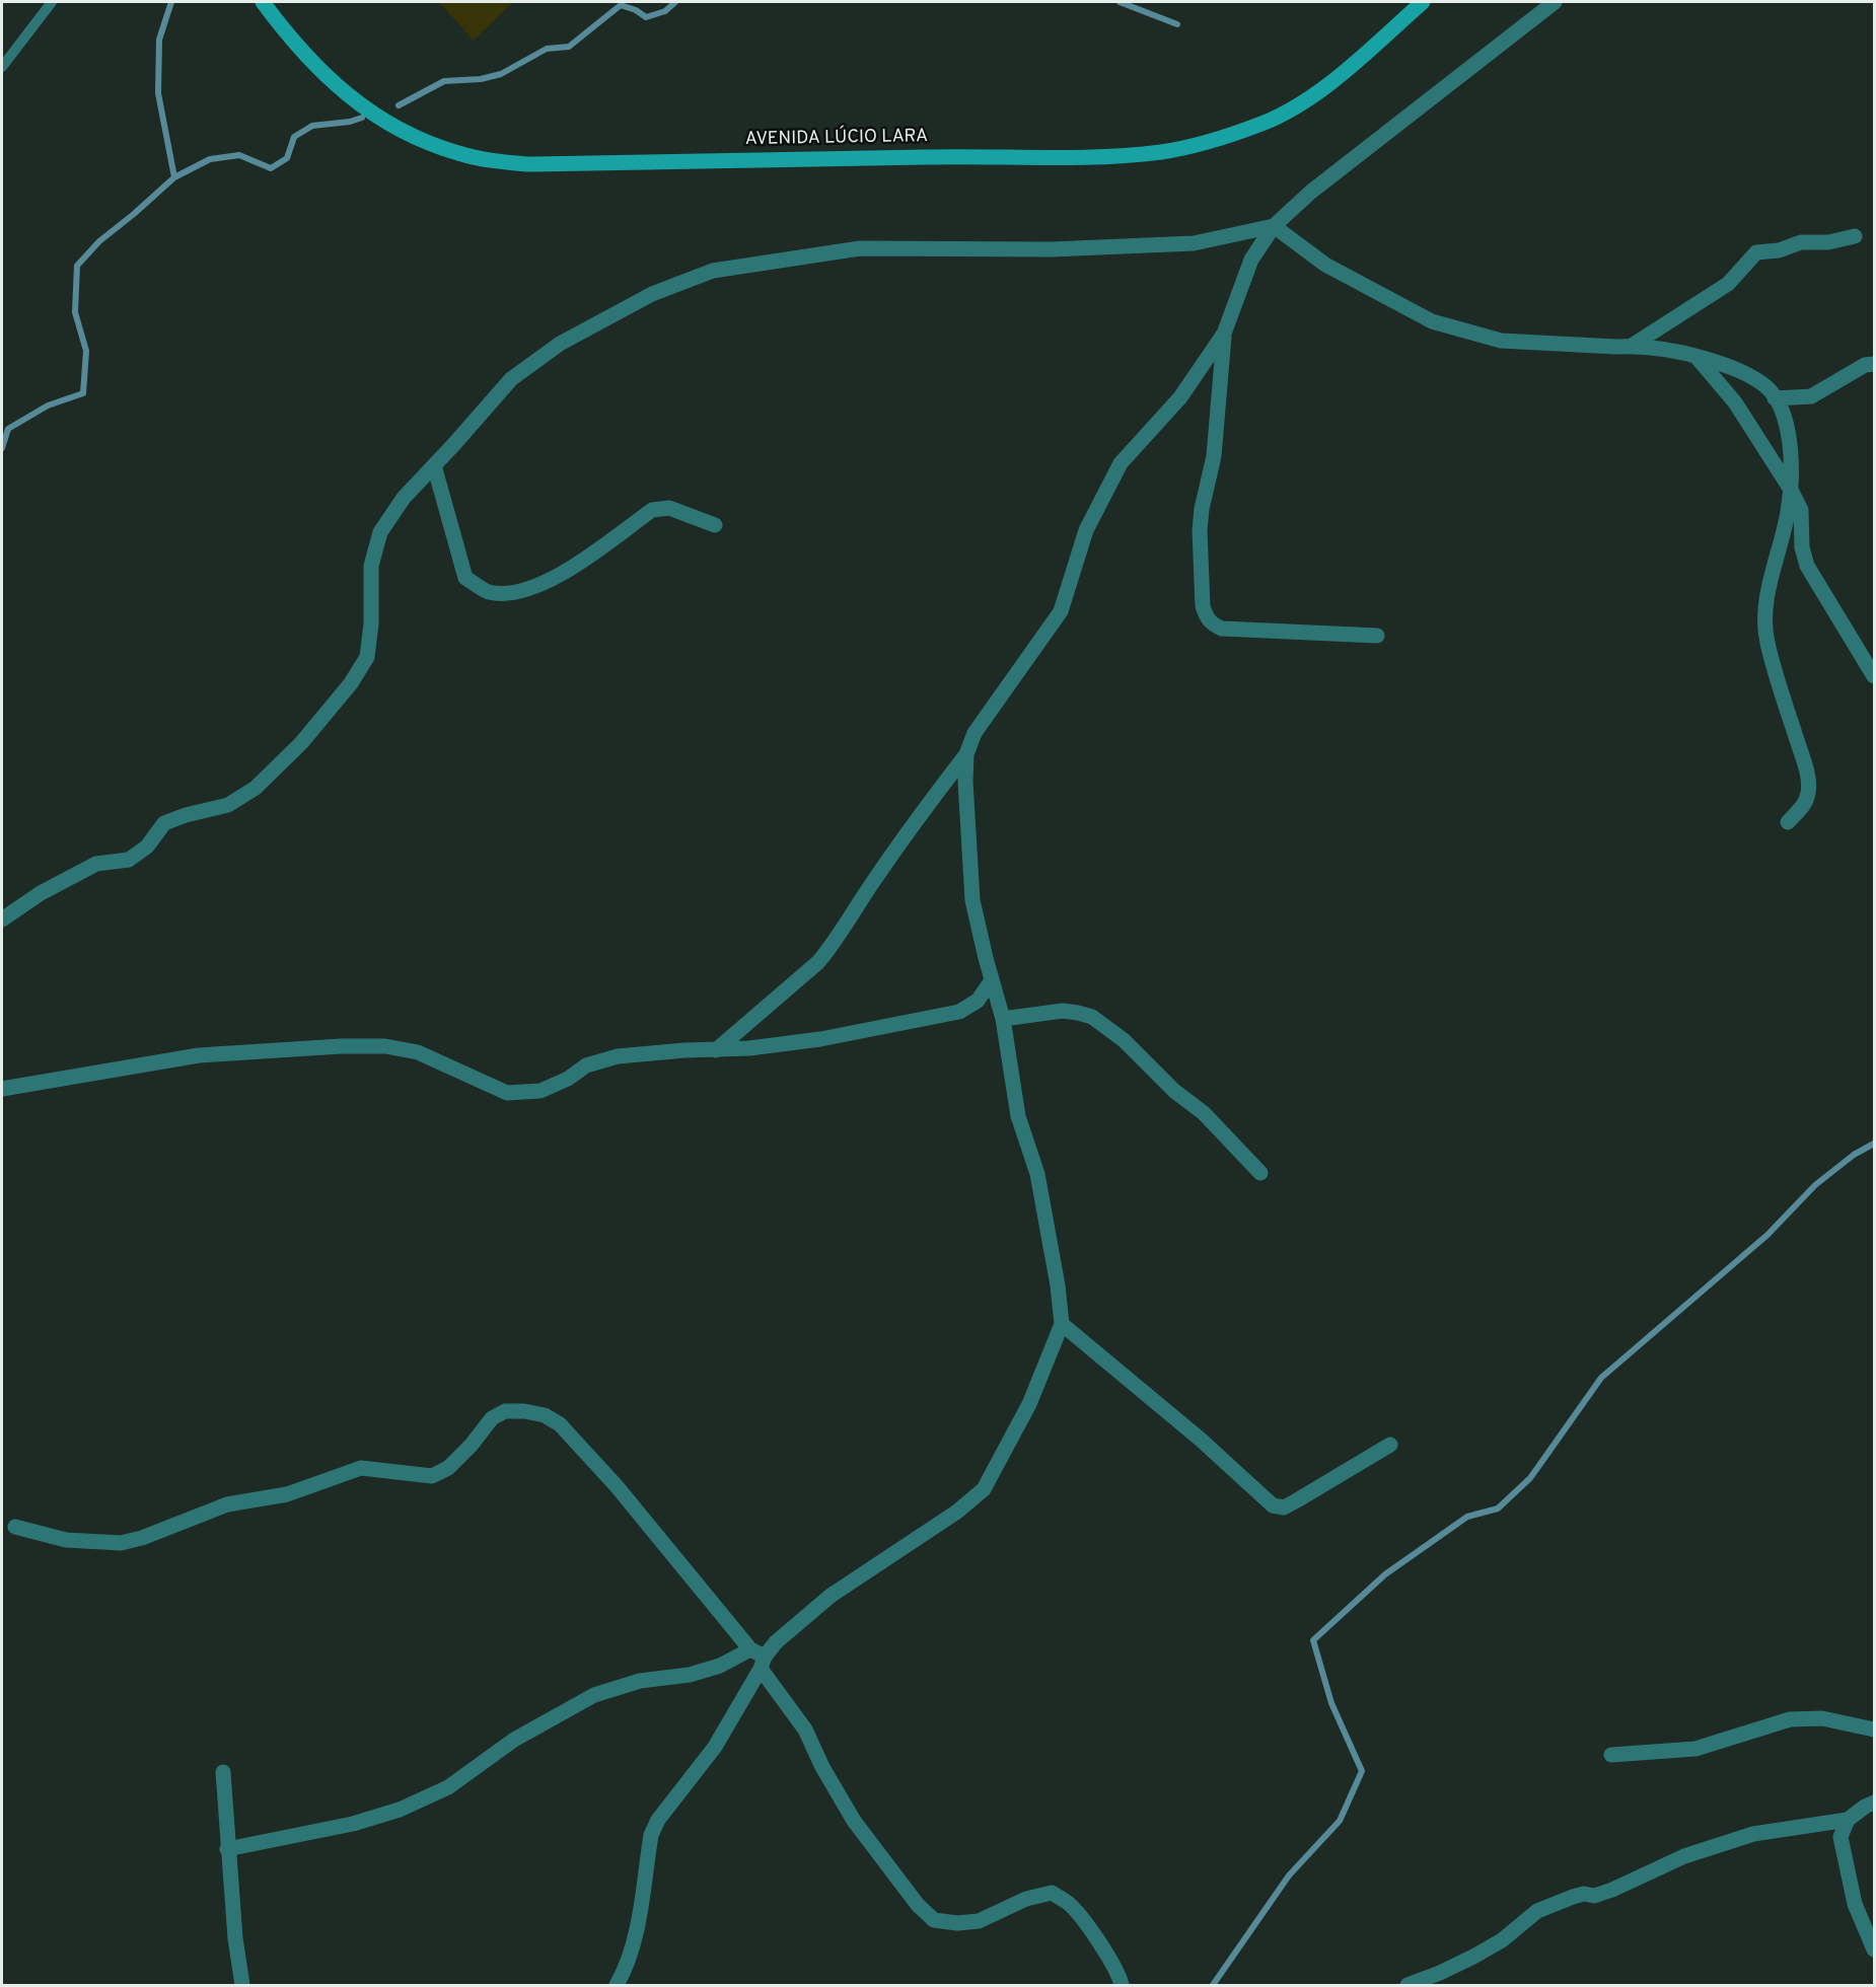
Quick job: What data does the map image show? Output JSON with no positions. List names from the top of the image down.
{
  "streets": {
    "main road": ["AVENIDA LÚCIO LARA"]
  }
}
